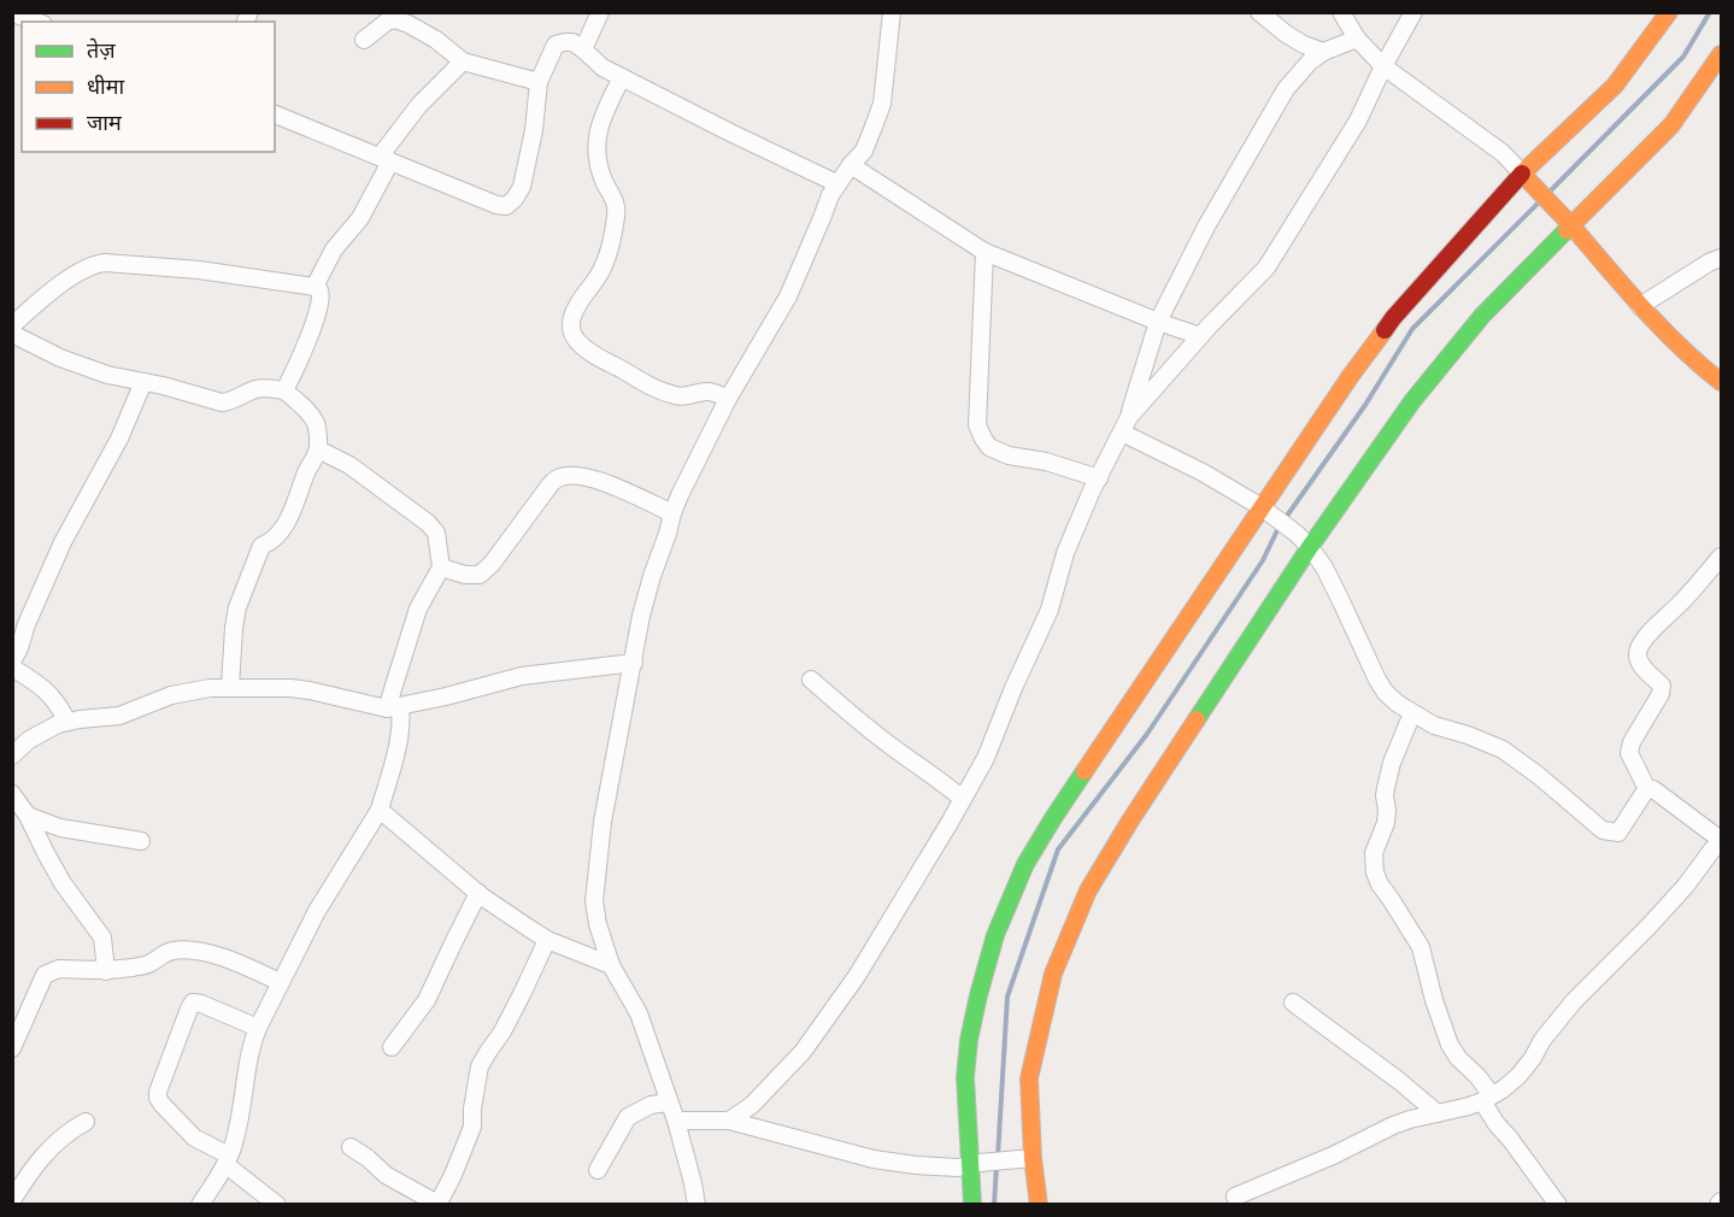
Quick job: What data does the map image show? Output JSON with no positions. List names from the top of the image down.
{
  "legend": ["तेज़", "धीमा", "जाम"]
}
